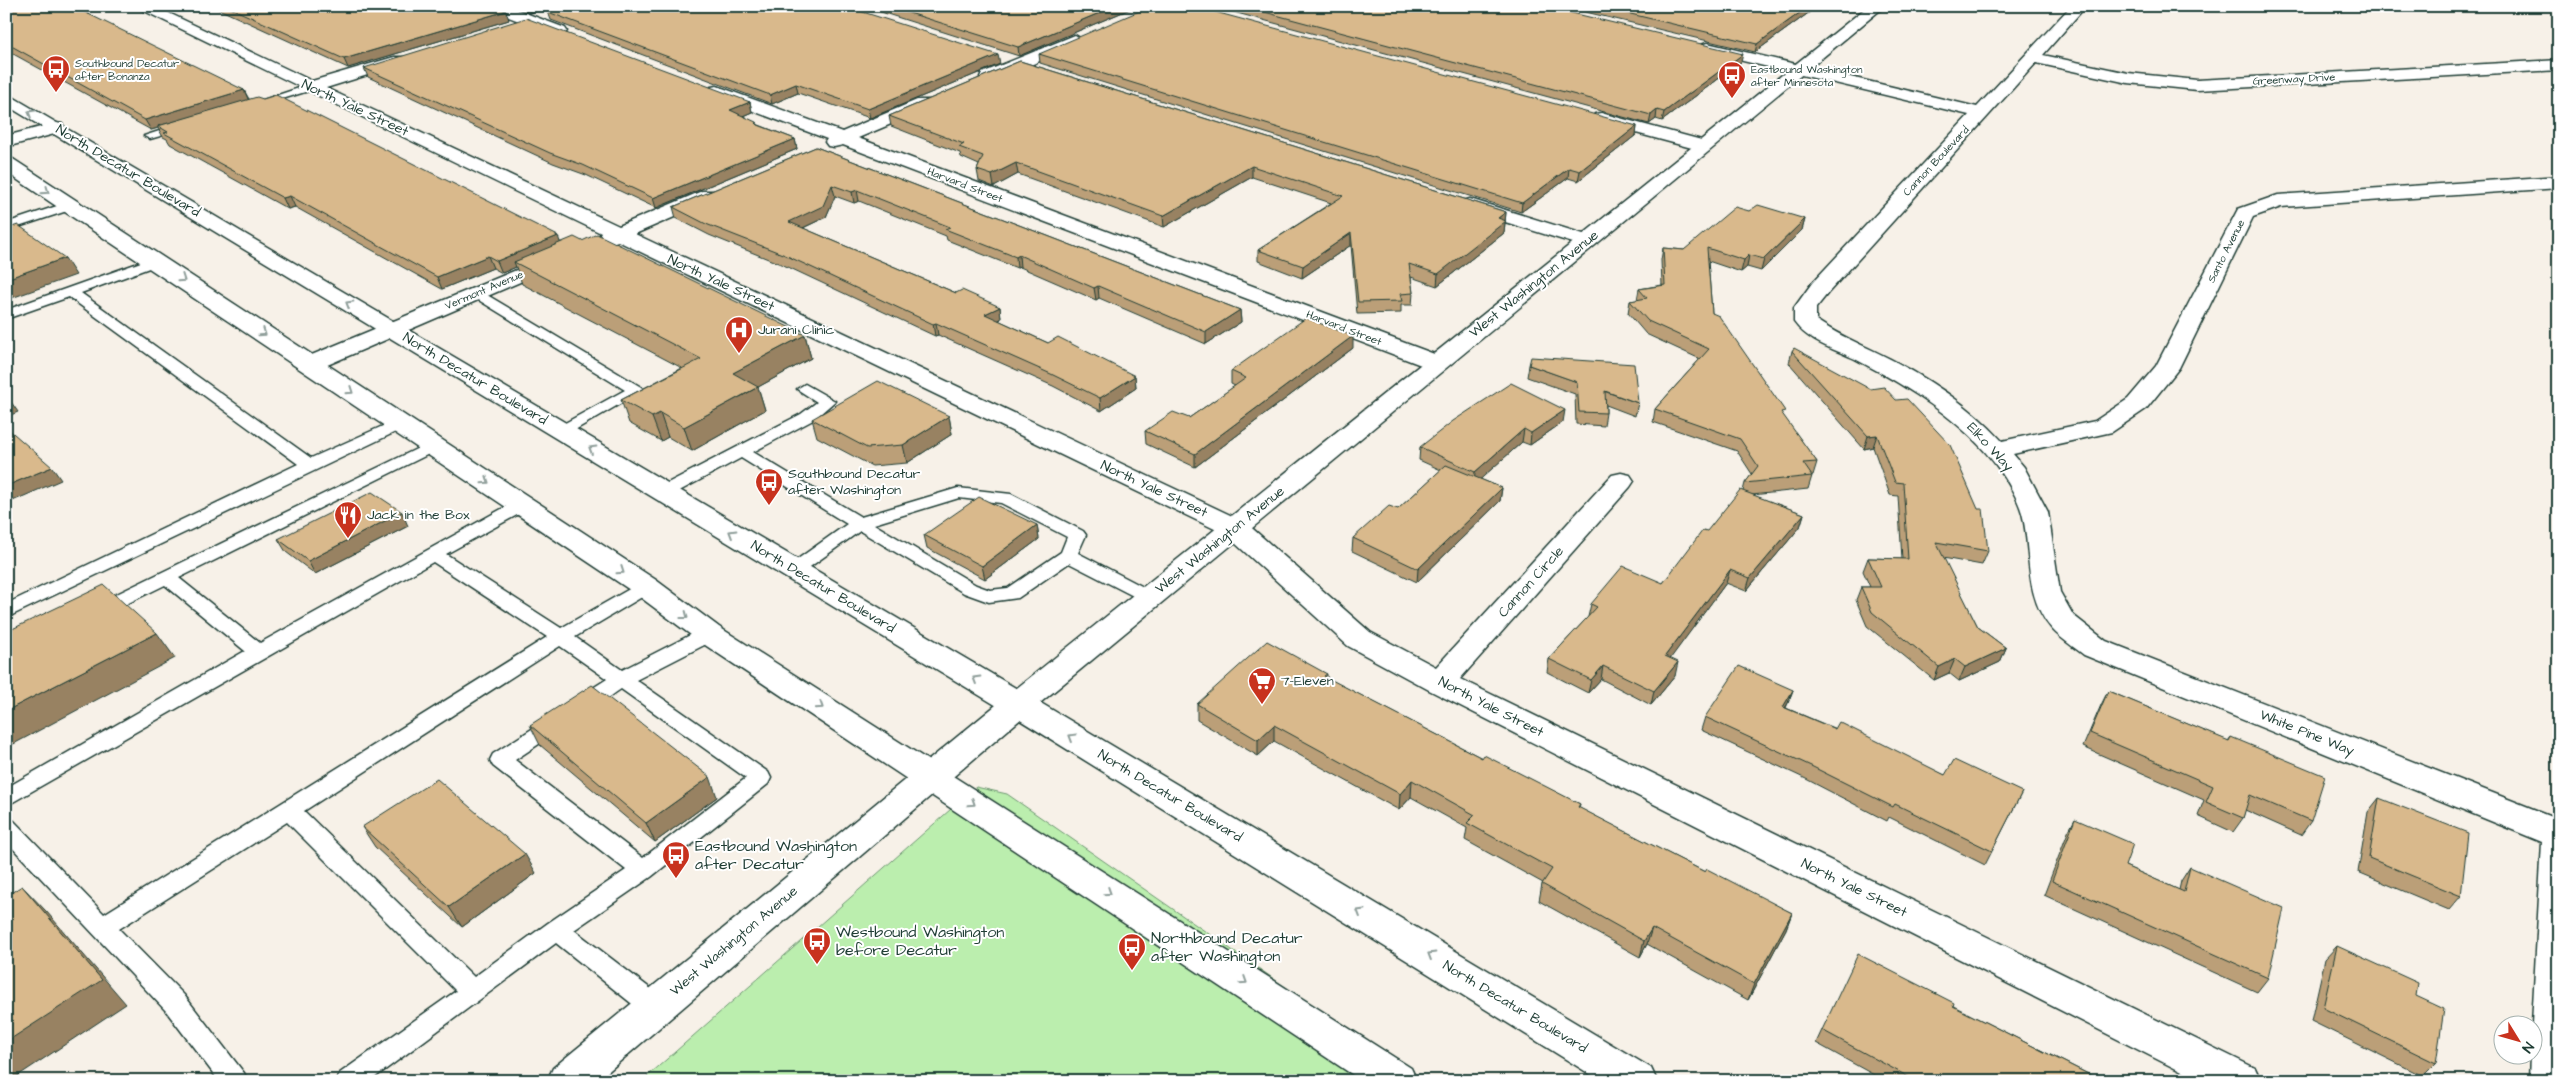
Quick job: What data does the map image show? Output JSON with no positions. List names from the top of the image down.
{
  "streets": {
    "street": [
      "Greenway Drive",
      "North Yale Street",
      "Cannon Boulevard",
      "North Decatur Boulevard",
      "Harvard Street",
      "Santo Avenue",
      "West Washington Avenue",
      "Vermont Avenue",
      "Elko Way",
      "Cannon Circle",
      "White Pine Way"
    ]
  },
  "crossings": [
    ["Greenway Drive", "Cannon Boulevard"],
    ["North Yale Street", "West Washington Avenue"],
    ["North Yale Street", "Vermont Avenue"],
    ["North Yale Street", "Cannon Circle"],
    ["Cannon Boulevard", "Elko Way"],
    ["North Decatur Boulevard", "West Washington Avenue"],
    ["North Decatur Boulevard", "Vermont Avenue"],
    ["Harvard Street", "West Washington Avenue"],
    ["Santo Avenue", "Elko Way"],
    ["Elko Way", "White Pine Way"]
  ],
  "places": {
    "bus stop": [
      "Southbound Decatur after Bonanza",
      "Eastbound Washington after Minnesota",
      "Southbound Decatur after Washington",
      "Eastbound Washington after Decatur",
      "Westbound Washington before Decatur",
      "Northbound Decatur after Washington"
    ],
    "hospital": ["Jurani Clinic"],
    "restaurant": ["Jack in the Box"],
    "supermarket": ["7-Eleven"]
  },
  "north": "bottom right"
}
